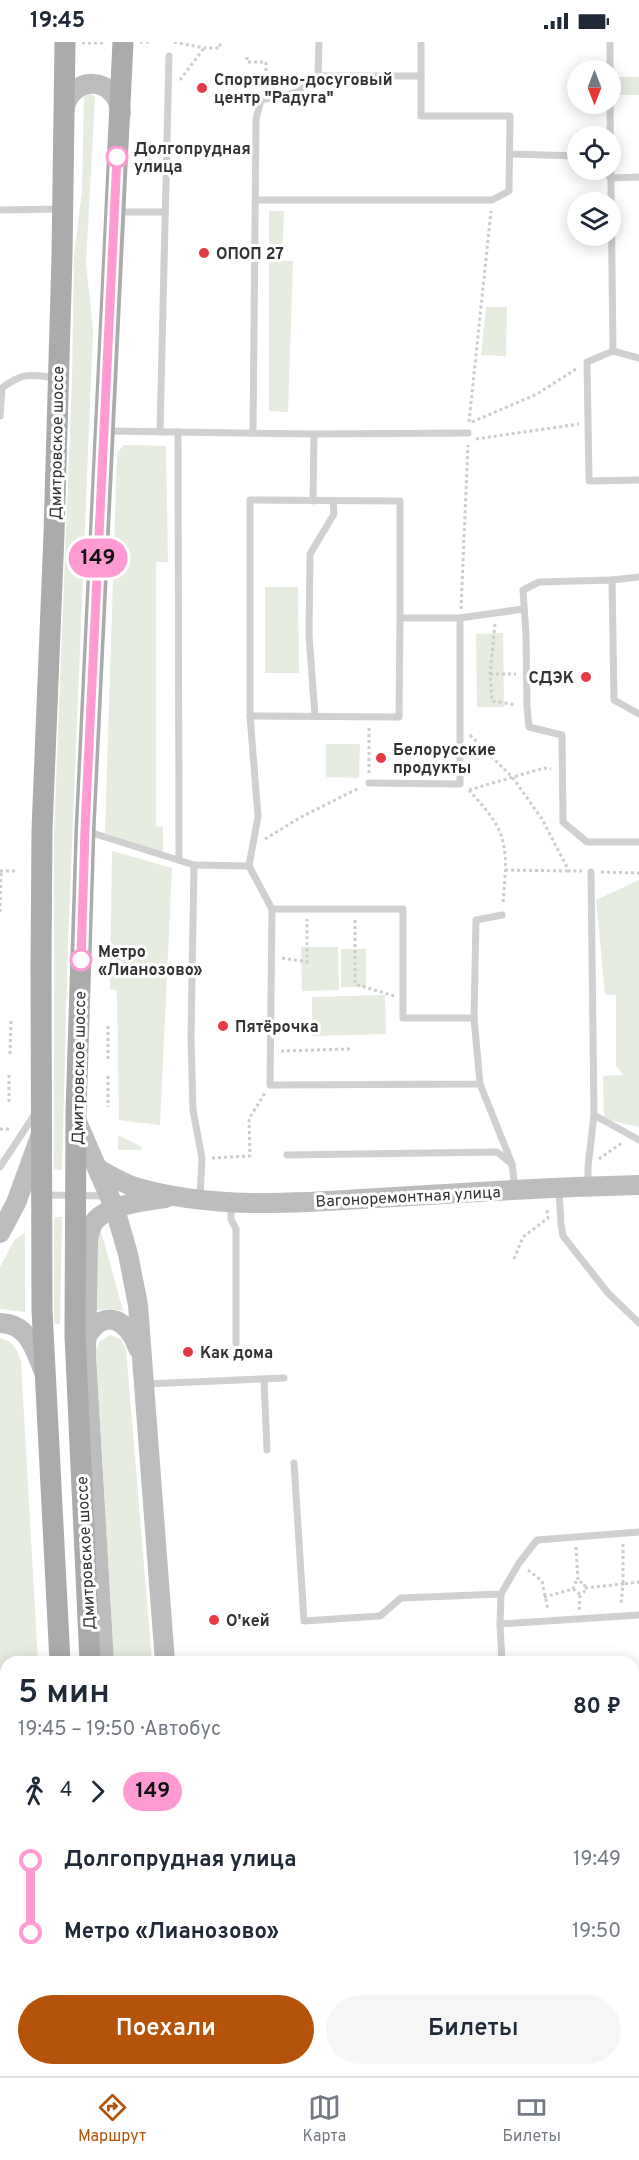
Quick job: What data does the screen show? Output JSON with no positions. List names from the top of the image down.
{
  "streets": {
    "main road": ["Дмитровское шоссе"],
    "street": ["Вагоноремонтная улица"]
  },
  "places": [
    "Спортивно-досуговый центр \"Радуга\"",
    "Долгопрудная улица",
    "ОПОП 27",
    "СДЭК",
    "Белорусские продукты",
    "Метро «Лианозово»",
    "Пятёрочка",
    "Как дома",
    "О'кей"
  ],
  "lines": ["bus line 149"],
  "north": "bottom",
  "page": {
    "status": "19:45",
    "on_map": "149",
    "heading": ["5 мин", "19:45 – 19:50 · Автобус", "80 ₽"],
    "legs": ["4", "149"],
    "list": [
      {
        "name": "Долгопрудная улица",
        "value": "19:49"
      },
      {
        "name": "Метро «Лианозово»",
        "value": "19:50"
      }
    ],
    "buttons": ["Поехали", "Билеты"],
    "tabs": ["Маршрут", "Карта", "Билеты"]
  }
}
